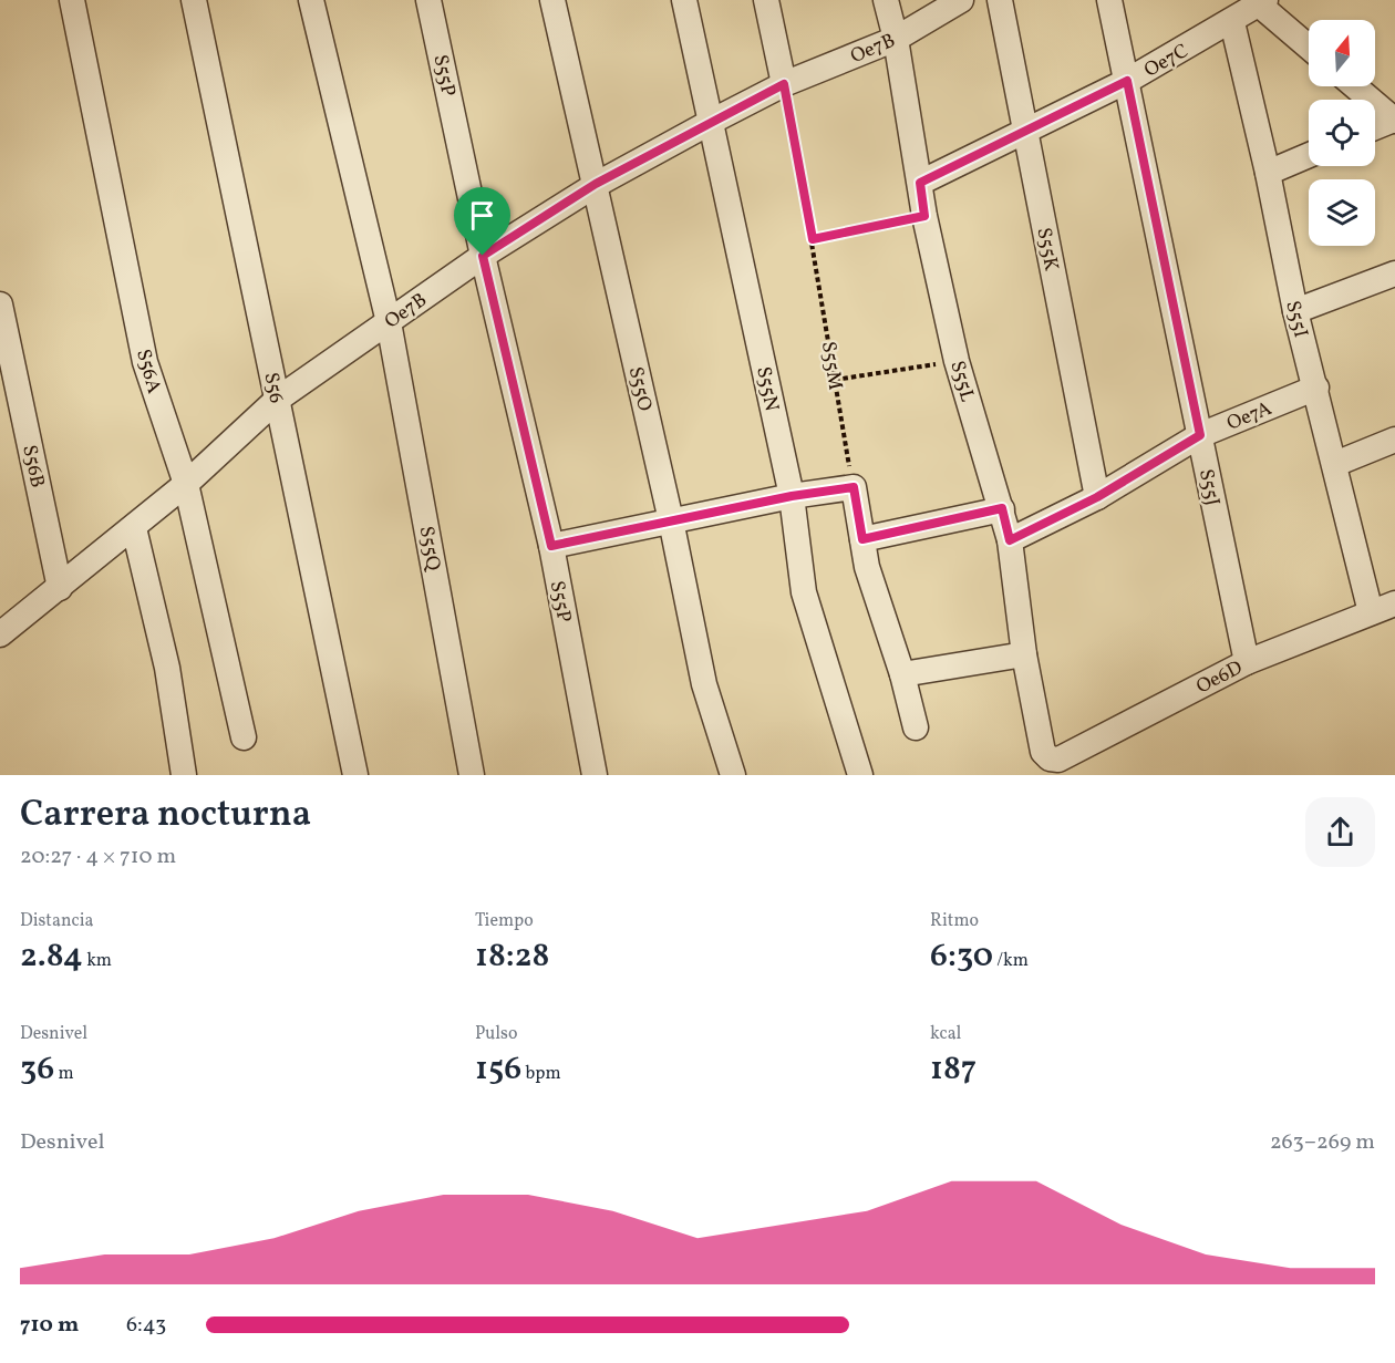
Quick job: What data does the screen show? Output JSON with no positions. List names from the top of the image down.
{
  "streets": {
    "street": [
      "Oe7B",
      "Oe7C",
      "S55P",
      "S55K",
      "S55I",
      "S56A",
      "S55L",
      "S56",
      "S55O",
      "S55N",
      "Oe7A",
      "S56B",
      "S55J",
      "S55Q",
      "Oe6D"
    ],
    "path": ["S55M"]
  },
  "crossings": [
    ["Oe7B", "S55P"],
    ["Oe7B", "S55M"],
    ["Oe7B", "S56A"],
    ["Oe7B", "S55L"],
    ["Oe7B", "S56"],
    ["Oe7B", "S55O"],
    ["Oe7B", "S55N"],
    ["Oe7B", "S56B"],
    ["Oe7B", "S55Q"],
    ["Oe7C", "S55K"],
    ["Oe7C", "S55I"],
    ["Oe7C", "S55L"],
    ["Oe7C", "S55J"],
    ["S55K", "Oe7A"],
    ["S55I", "Oe7A"],
    ["S55I", "Oe6D"],
    ["S55L", "Oe7A"],
    ["S55L", "Oe6D"],
    ["Oe7A", "S55J"],
    ["S55J", "Oe6D"]
  ],
  "north": "top",
  "page": {
    "heading": ["Carrera nocturna", "20:27 · 4 × 710 m"],
    "stats": [
      ["Distancia", "2.84 km"],
      ["Tiempo", "18:28"],
      ["Ritmo", "6:30 /km"],
      ["Desnivel", "36 m"],
      ["Pulso", "156 bpm"],
      ["kcal", "187"]
    ],
    "chart": ["Desnivel", "263–269 m"],
    "list": [
      {
        "name": "710 m",
        "note": "6:43"
      }
    ]
  }
}
